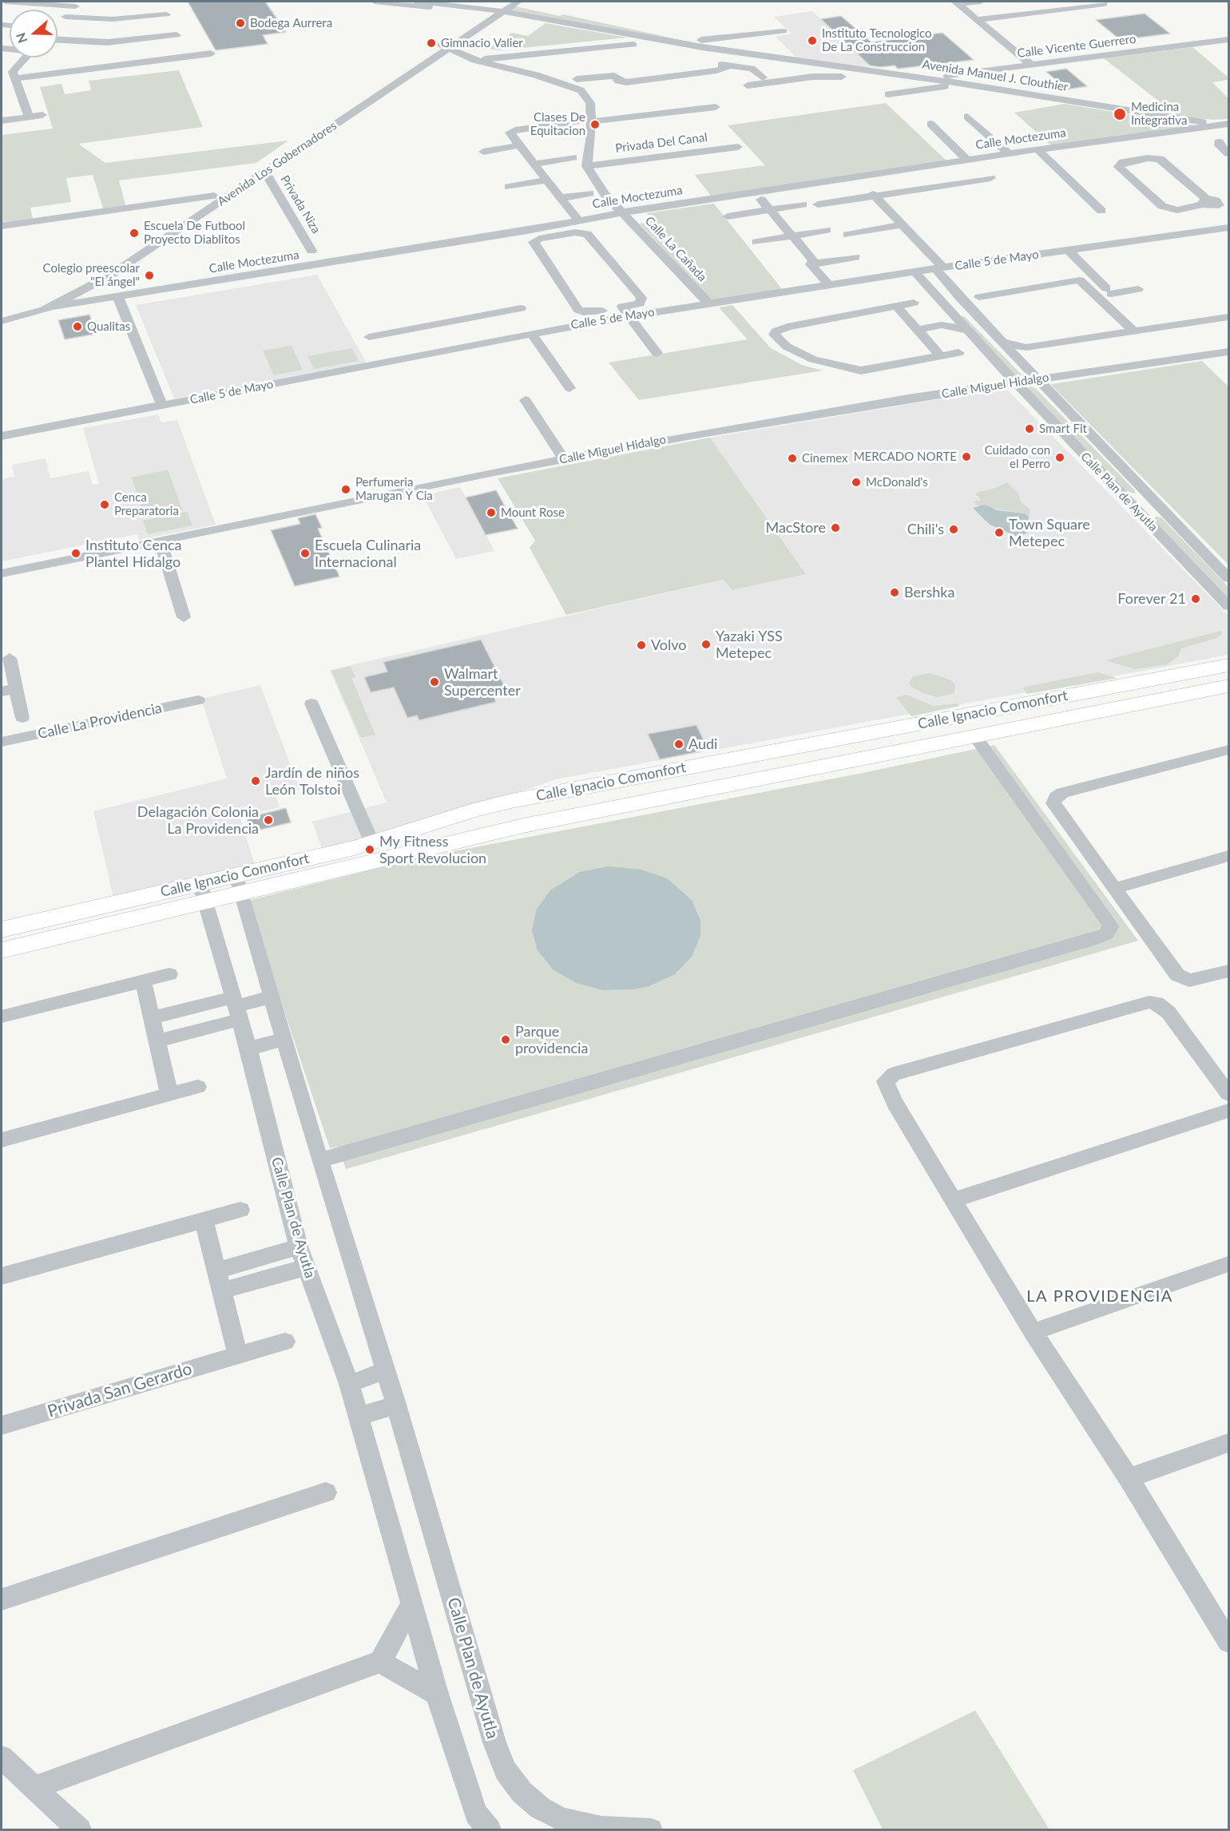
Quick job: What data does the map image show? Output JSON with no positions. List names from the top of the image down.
{
  "streets": {
    "main road": ["Calle Ignacio Comonfort"],
    "street": [
      "Calle Vicente Guerrero",
      "Avenida Manuel J. Clouthier",
      "Calle Moctezuma",
      "Privada Del Canal",
      "Avenida Los Gobernadores",
      "Privada Niza",
      "Calle La Cañada",
      "Calle 5 de Mayo",
      "Calle Miguel Hidalgo",
      "Calle Plan de Ayutla",
      "Calle La Providencia",
      "Privada San Gerardo"
    ]
  },
  "crossings": [
    ["Calle Vicente Guerrero", "Avenida Manuel J. Clouthier"],
    ["Avenida Manuel J. Clouthier", "Calle Moctezuma"],
    ["Avenida Manuel J. Clouthier", "Avenida Los Gobernadores"],
    ["Calle Moctezuma", "Avenida Los Gobernadores"],
    ["Calle Moctezuma", "Calle La Cañada"],
    ["Privada Del Canal", "Calle La Cañada"],
    ["Avenida Los Gobernadores", "Privada Niza"],
    ["Calle La Cañada", "Calle 5 de Mayo"],
    ["Calle 5 de Mayo", "Calle Plan de Ayutla"],
    ["Calle Miguel Hidalgo", "Calle Plan de Ayutla"],
    ["Calle Plan de Ayutla", "Calle Ignacio Comonfort"]
  ],
  "districts": ["LA PROVIDENCIA"],
  "places": [
    "Bodega Aurrera",
    "Instituto Tecnologico De La Construccion",
    "Gimnacio Valier",
    "Medicina Integrativa",
    "Clases De Equitacion",
    "Escuela De Futbool Proyecto Diablitos",
    "Colegio preescolar \"El ángel\"",
    "Qualitas",
    "Smart Fit",
    "MERCADO NORTE",
    "Cuidado con el Perro",
    "Cinemex",
    "McDonald's",
    "Perfumeria Marugan Y Cia",
    "Cenca Preparatoria",
    "Mount Rose",
    "MacStore",
    "Chili's",
    "Town Square Metepec",
    "Instituto Cenca Plantel Hidalgo",
    "Escuela Culinaria Internacional",
    "Bershka",
    "Forever 21",
    "Yazaki YSS Metepec",
    "Volvo",
    "Walmart Supercenter",
    "Audi",
    "Jardín de niños León Tolstoi",
    "Delagación Colonia La Providencia",
    "My Fitness Sport Revolucion",
    "Parque providencia"
  ],
  "north": "left"
}
